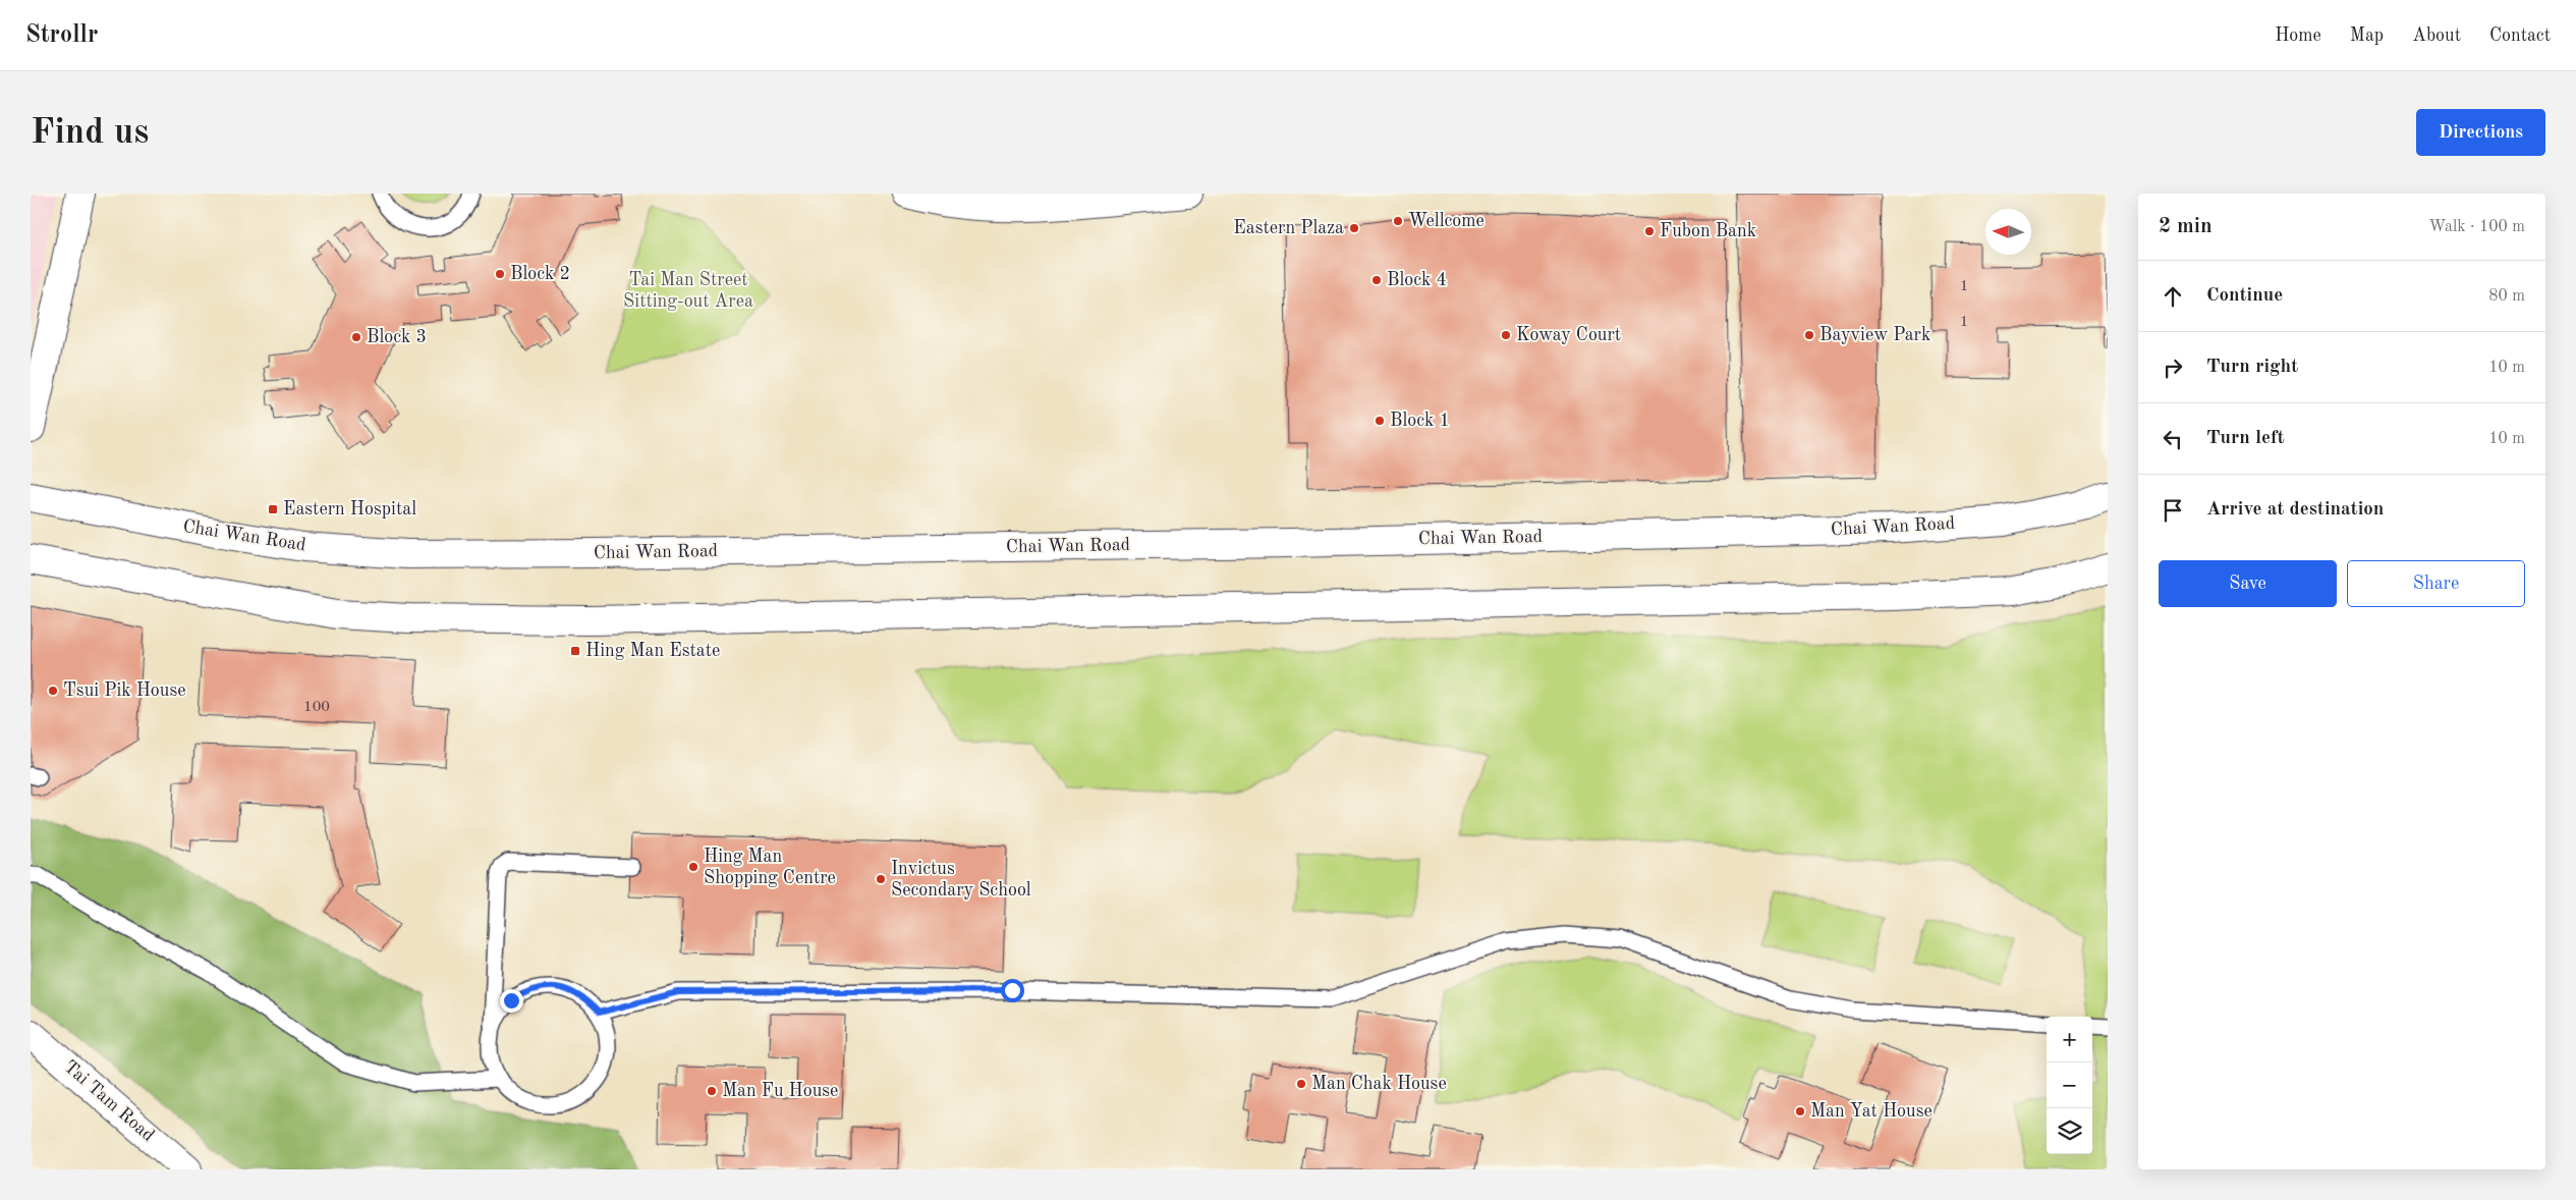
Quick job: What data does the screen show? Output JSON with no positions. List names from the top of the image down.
{
  "streets": {
    "main road": ["Chai Wan Road", "Tai Tam Road"]
  },
  "parks": ["Tai Man Street Sitting-out Area"],
  "places": {
    "other": [
      "Wellcome",
      "Eastern Plaza",
      "Fubon Bank",
      "Block 2",
      "Block 4",
      "Koway Court",
      "Bayview Park",
      "Block 3",
      "Block 1",
      "Tsui Pik House",
      "Hing Man Shopping Centre",
      "Invictus Secondary School",
      "Man Chak House",
      "Man Fu House",
      "Man Yat House"
    ],
    "transit": ["Eastern Hospital", "Hing Man Estate"]
  },
  "house_numbers": ["1", "1", "100"],
  "north": "left",
  "page": {
    "header": "Strollr",
    "nav": [
      "Home",
      "Map",
      "About",
      "Contact"
    ],
    "buttons": [
      "Directions",
      ["Save", "Share"]
    ],
    "title": "Find us",
    "heading": ["2 min", "Walk · 100 m"],
    "list": [
      ["Continue", "80 m"],
      ["Turn right", "10 m"],
      ["Turn left", "10 m"],
      "Arrive at destination"
    ],
    "map_buttons": ["+", "−"]
  }
}
